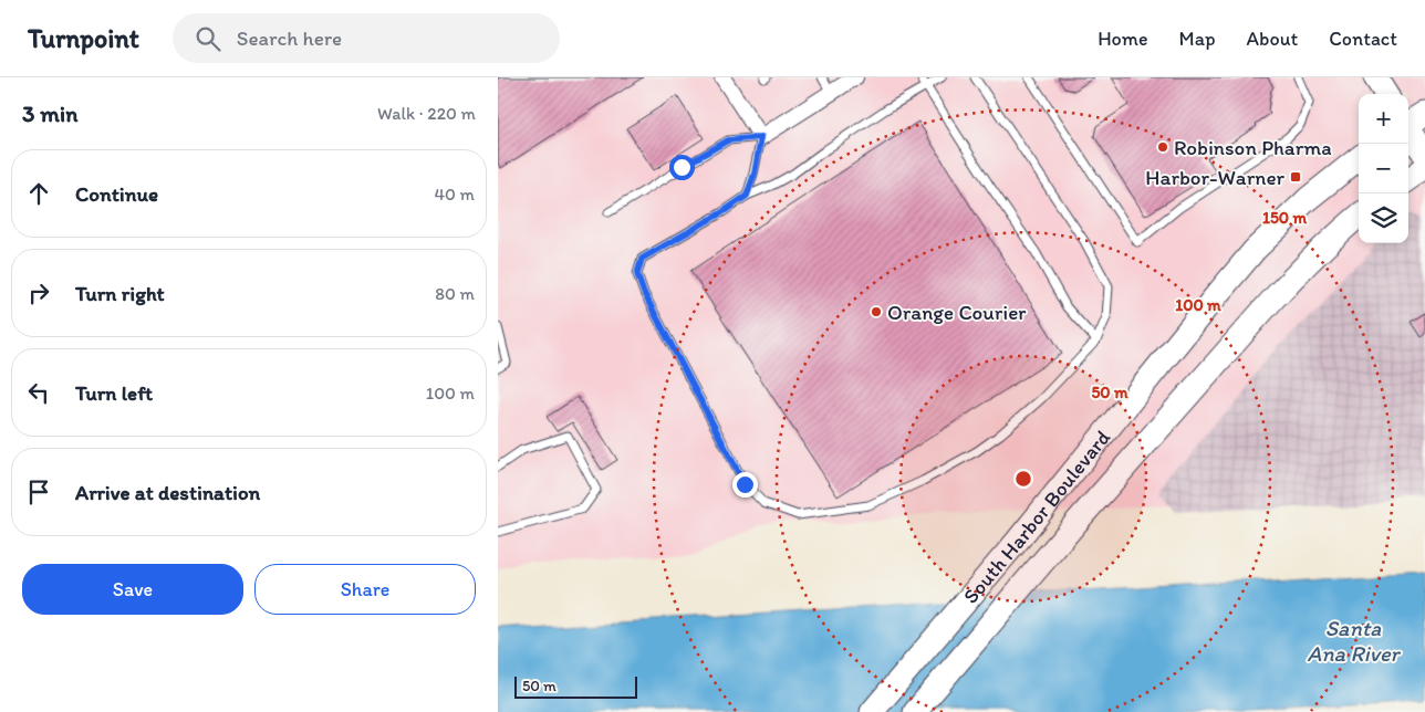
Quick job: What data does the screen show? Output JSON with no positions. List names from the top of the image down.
{
  "streets": {
    "main road": ["South Harbor Boulevard"]
  },
  "water": ["Santa Ana River"],
  "places": {
    "other": ["Robinson Pharma", "Orange Courier"],
    "transit": ["Harbor-Warner"]
  },
  "scale_bar": "50 m",
  "page": {
    "header": "Turnpoint",
    "search": "Search here",
    "nav": [
      "Home",
      "Map",
      "About",
      "Contact"
    ],
    "heading": ["3 min", "Walk · 220 m"],
    "map_buttons": ["+", "−"],
    "list": [
      ["Continue", "40 m"],
      ["Turn right", "80 m"],
      ["Turn left", "100 m"],
      "Arrive at destination"
    ],
    "buttons": ["Save", "Share"],
    "scale": "50 m"
  },
  "rings": ["150 m", "100 m", "50 m"]
}
